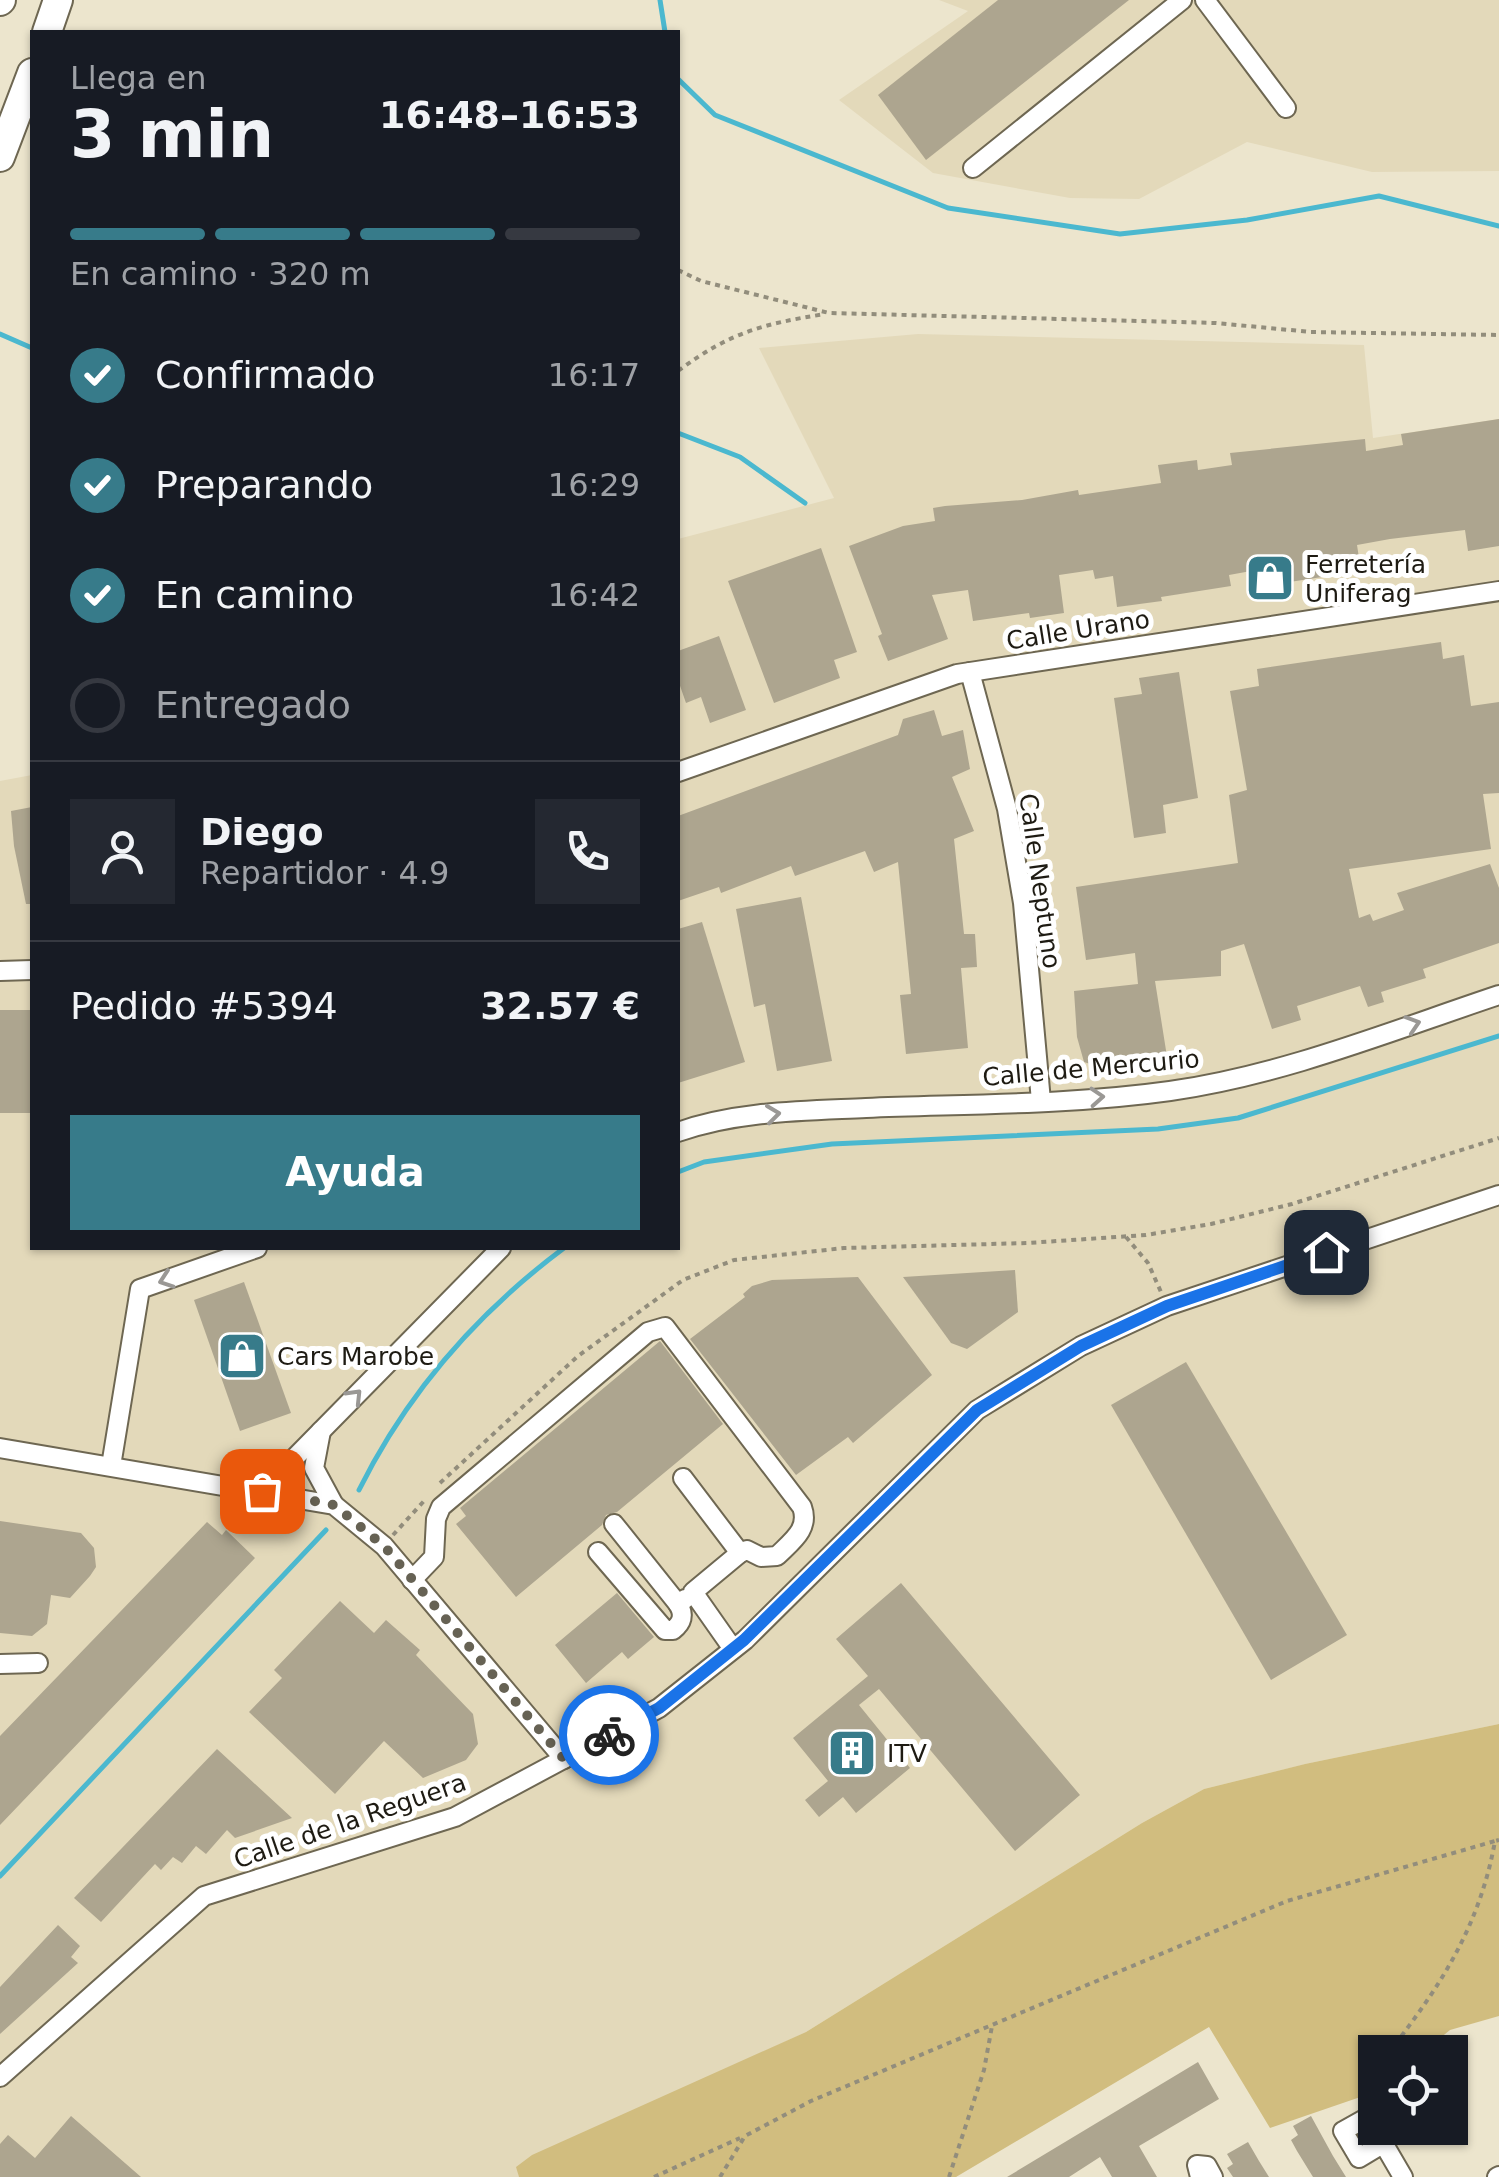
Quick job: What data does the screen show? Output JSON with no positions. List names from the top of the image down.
{
  "streets": {
    "street": [
      "Calle Urano",
      "Calle Neptuno",
      "Calle de Mercurio",
      "Calle de la Reguera"
    ]
  },
  "crossings": [
    ["Calle Urano", "Calle Neptuno"],
    ["Calle Neptuno", "Calle de Mercurio"]
  ],
  "one_way": ["Calle de Mercurio"],
  "places": {
    "shop": ["Ferretería Uniferag", "Cars Marobe"],
    "building": ["ITV"]
  },
  "page": {
    "heading": ["3 min", "Llega en", "16:48–16:53"],
    "panel": [
      "Diego",
      "Repartidor · 4.9",
      "Pedido #5394",
      "32.57 €"
    ],
    "bar": "En camino · 320 m",
    "list": [
      ["Confirmado", "16:17"],
      ["Preparando", "16:29"],
      ["En camino", "16:42"],
      "Entregado"
    ],
    "buttons": "Ayuda"
  }
}
